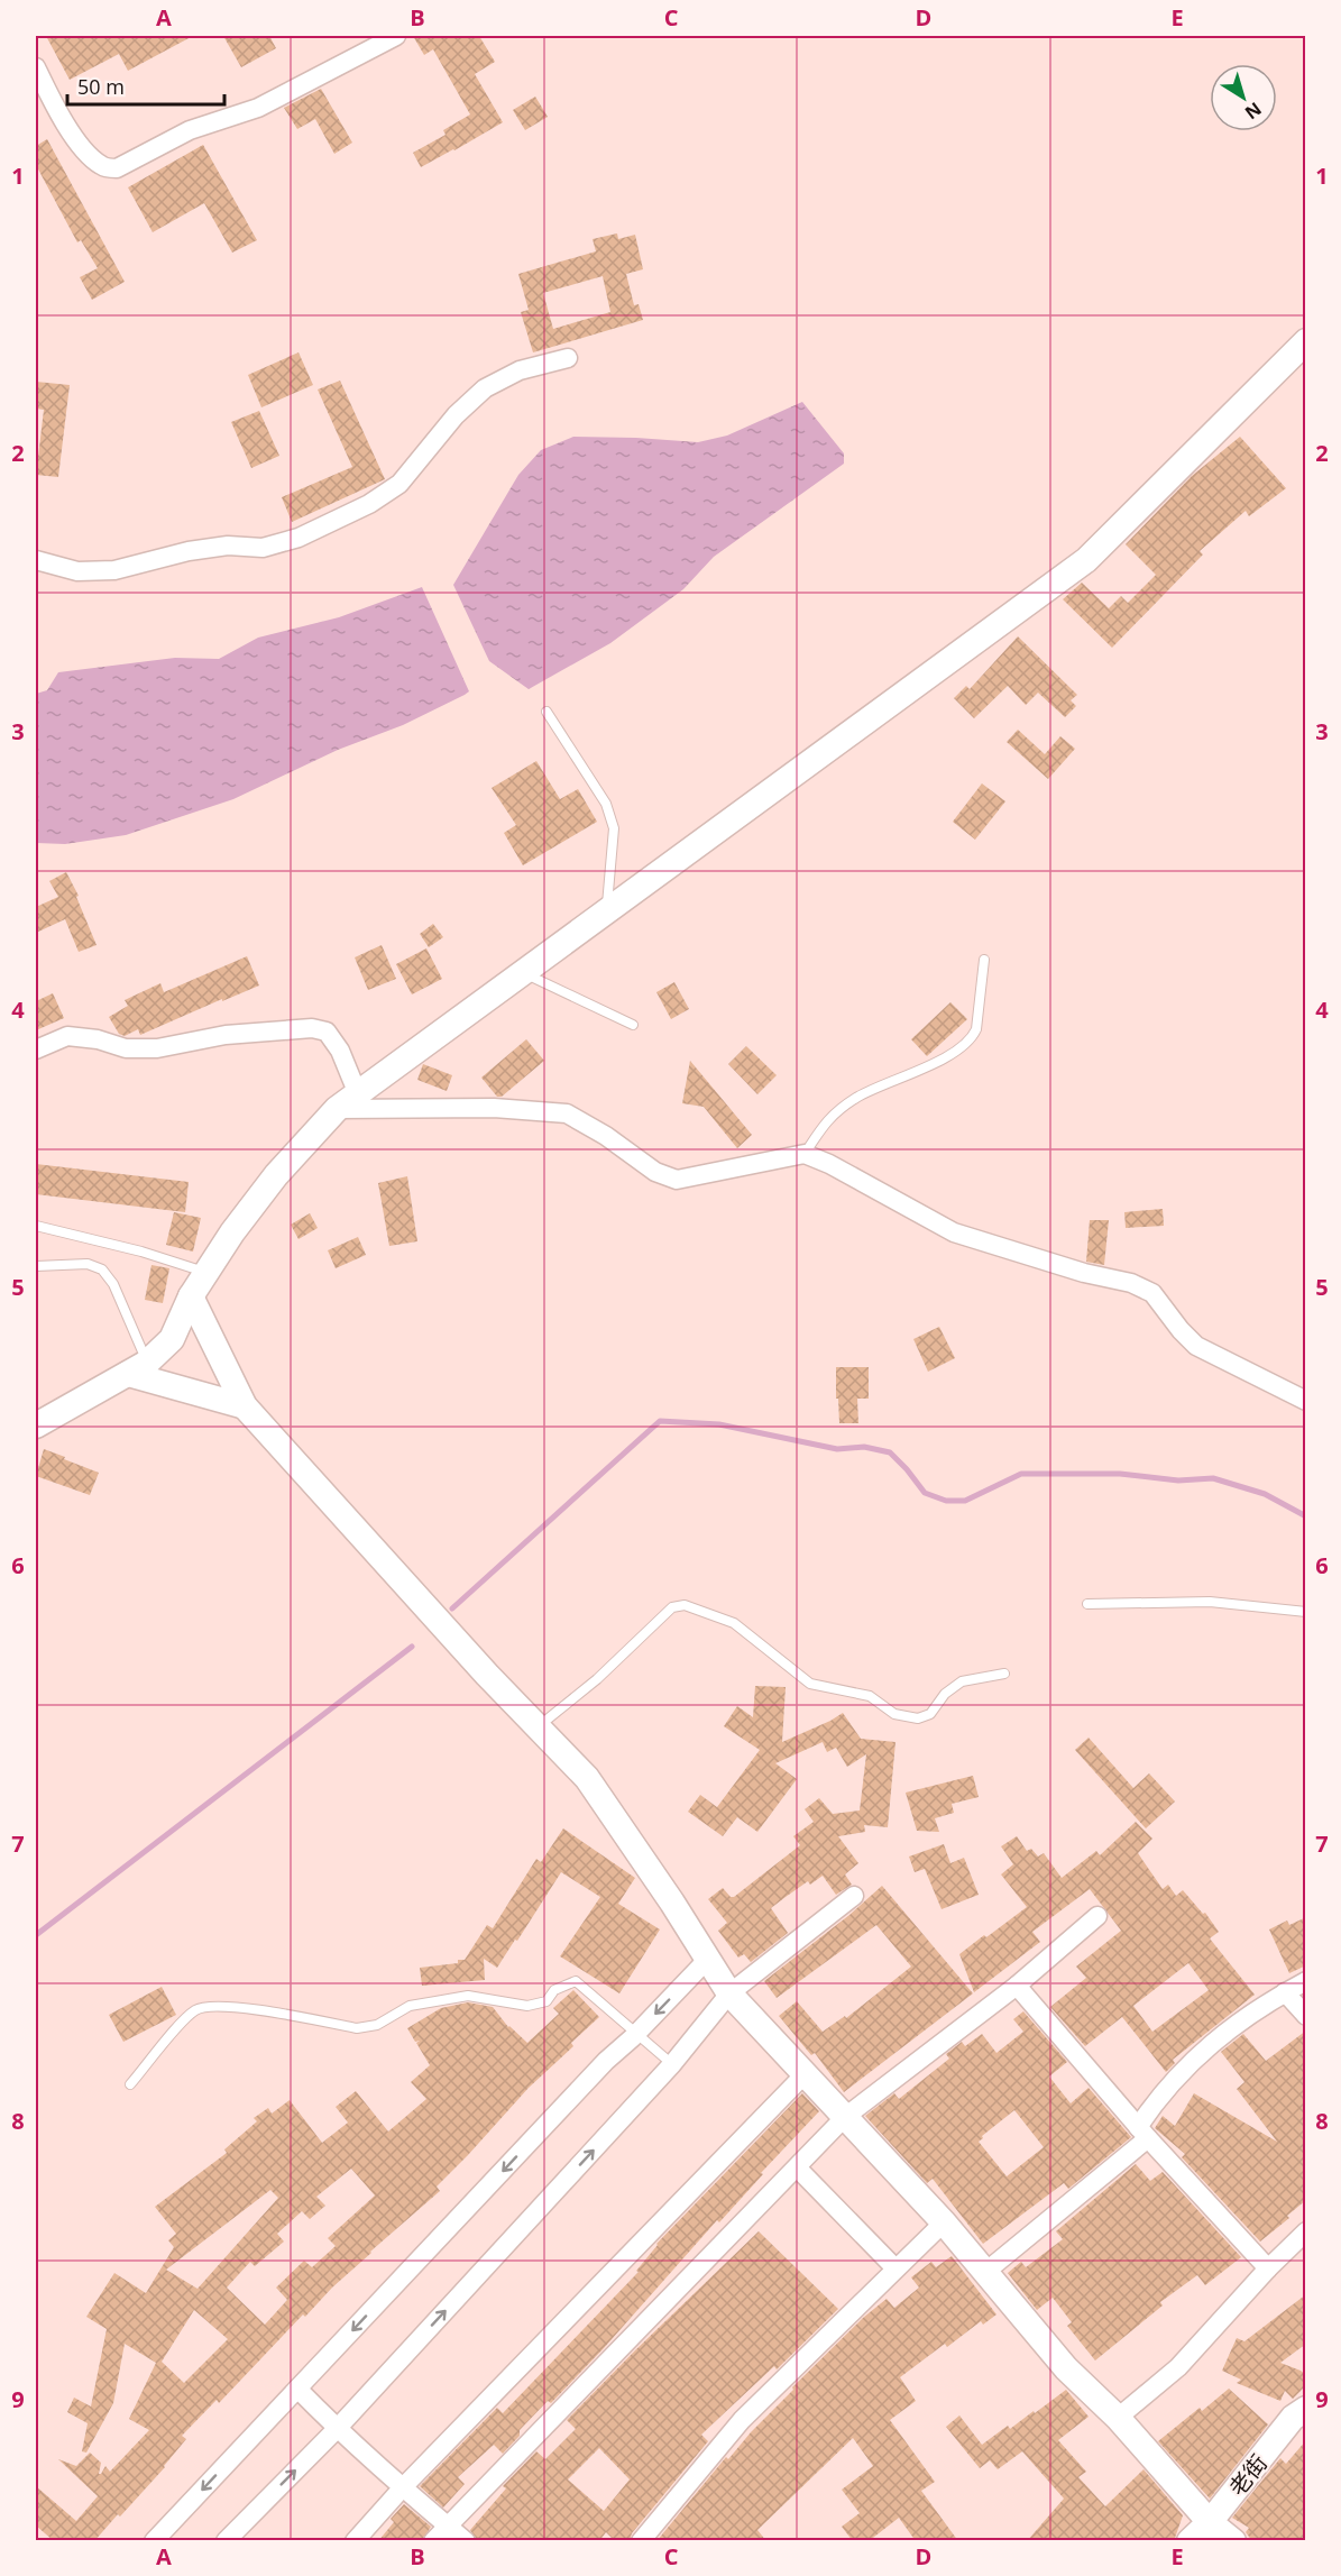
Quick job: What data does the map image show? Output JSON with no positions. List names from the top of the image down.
{
  "streets": {
    "main road": ["老街"]
  },
  "scale_bar": "50 m",
  "north": "bottom right",
  "grid": {
    "columns": [
      "A",
      "B",
      "C",
      "D",
      "E"
    ],
    "rows": [
      "1",
      "2",
      "3",
      "4",
      "5",
      "6",
      "7",
      "8",
      "9"
    ]
  }
}
